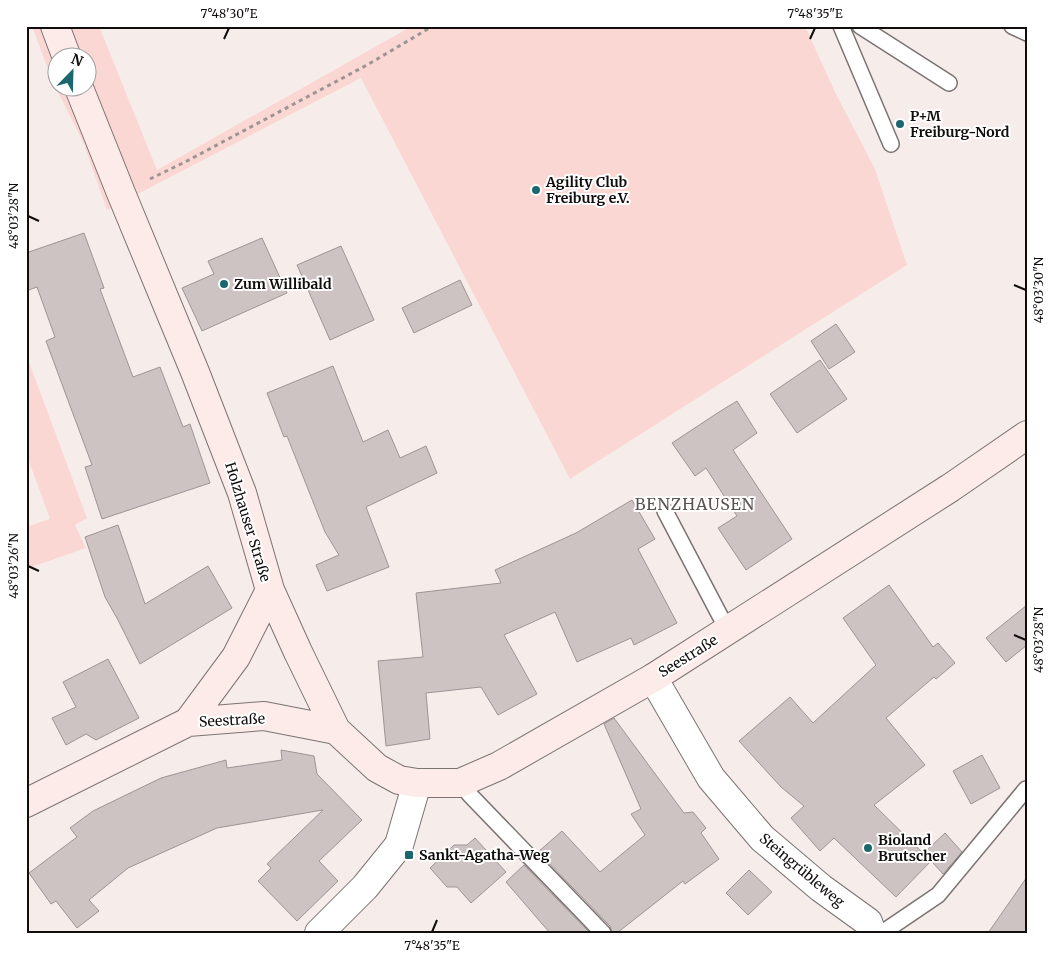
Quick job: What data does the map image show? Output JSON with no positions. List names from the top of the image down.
{
  "streets": {
    "street": ["Holzhauser Straße", "Seestraße", "Steingrübleweg"]
  },
  "crossings": [
    ["Holzhauser Straße", "Seestraße"],
    ["Seestraße", "Steingrübleweg"]
  ],
  "districts": ["BENZHAUSEN"],
  "places": {
    "other": [
      "P+M Freiburg-Nord",
      "Agility Club Freiburg e.V.",
      "Zum Willibald",
      "Bioland Brutscher"
    ],
    "transit": ["Sankt-Agatha-Weg"]
  },
  "north": "top right",
  "coordinates": [
    "7°48'30\"E",
    "7°48'35\"E",
    "48°03'28\"N",
    "48°03'30\"N",
    "48°03'26\"N"
  ]
}
